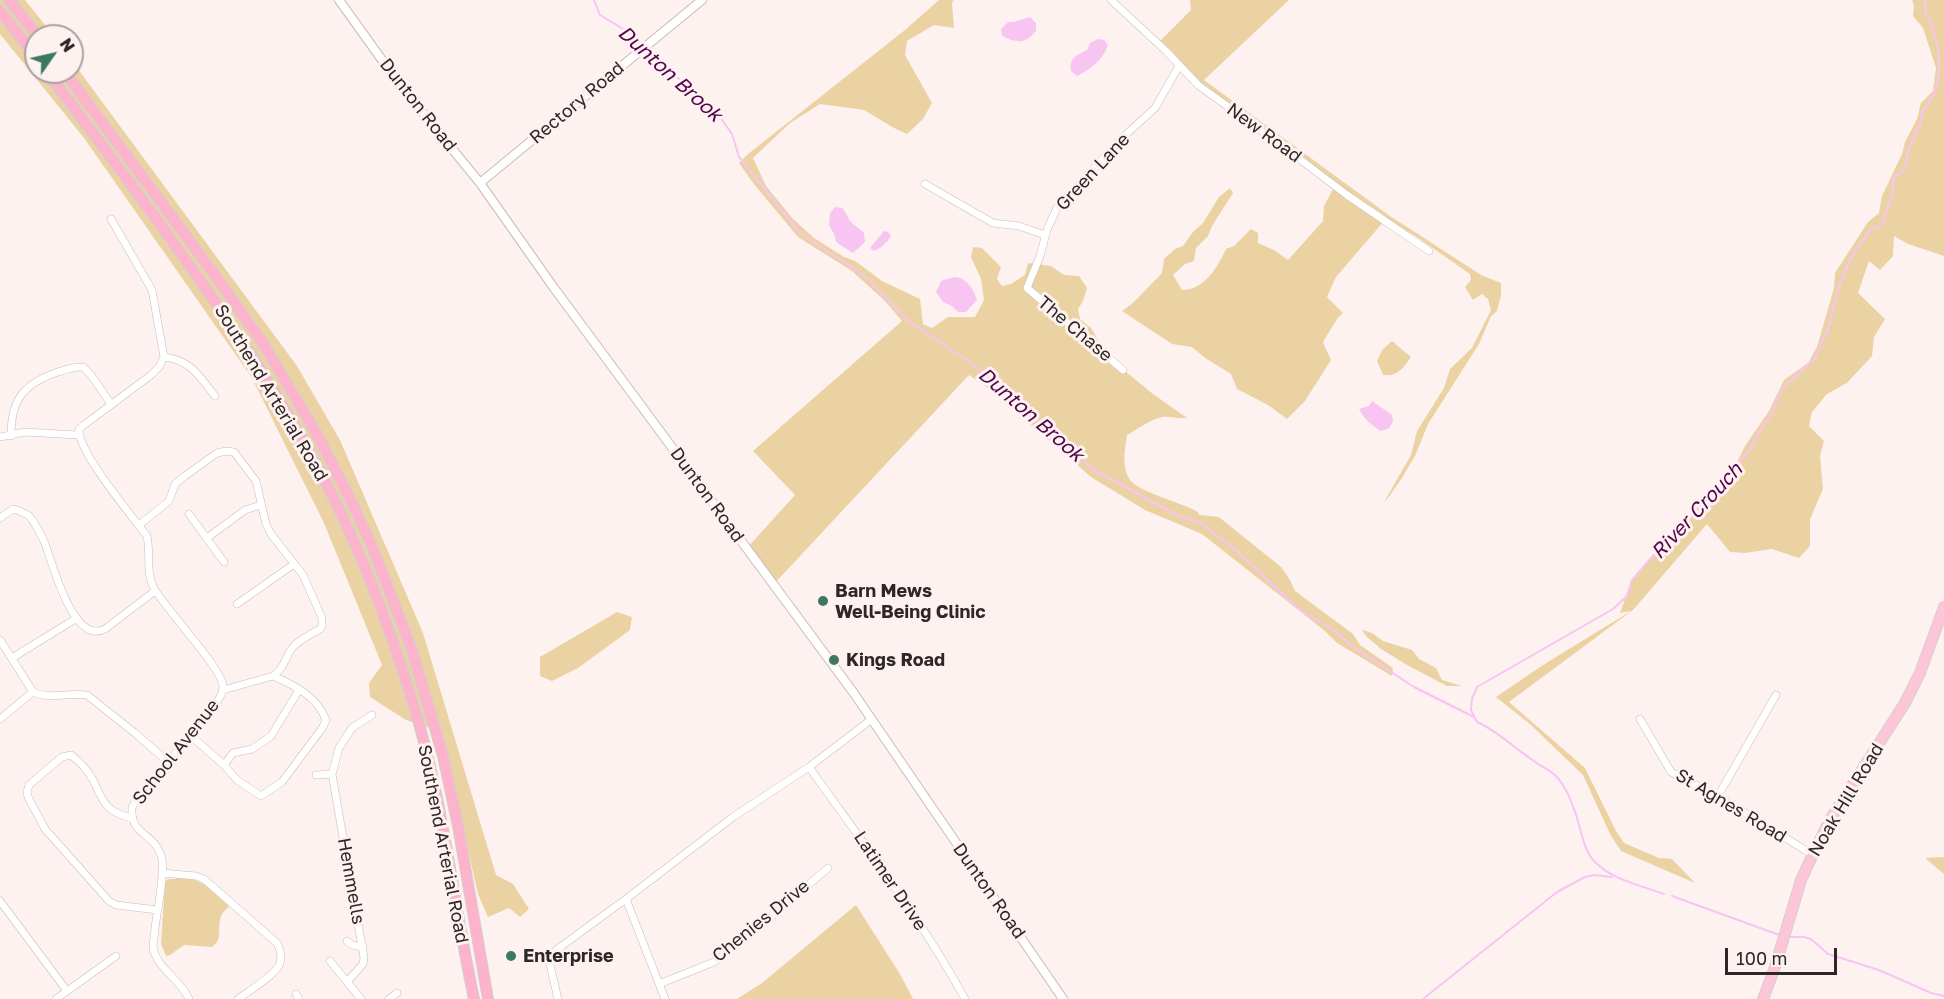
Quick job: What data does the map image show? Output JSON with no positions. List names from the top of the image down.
{
  "streets": {
    "highway": ["Southend Arterial Road"],
    "main road": ["Noak Hill Road"],
    "street": [
      "Rectory Road",
      "Dunton Road",
      "New Road",
      "Green Lane",
      "The Chase",
      "School Avenue",
      "St Agnes Road",
      "Hemmells",
      "Latimer Drive",
      "Chenies Drive"
    ]
  },
  "crossings": [
    ["Rectory Road", "Dunton Road"],
    ["New Road", "Green Lane"],
    ["Green Lane", "The Chase"],
    ["Noak Hill Road", "St Agnes Road"]
  ],
  "water": ["Dunton Brook", "River Crouch"],
  "places": ["Barn Mews Well-Being Clinic", "Kings Road", "Enterprise"],
  "scale_bar": "100 m",
  "north": "top right"
}
